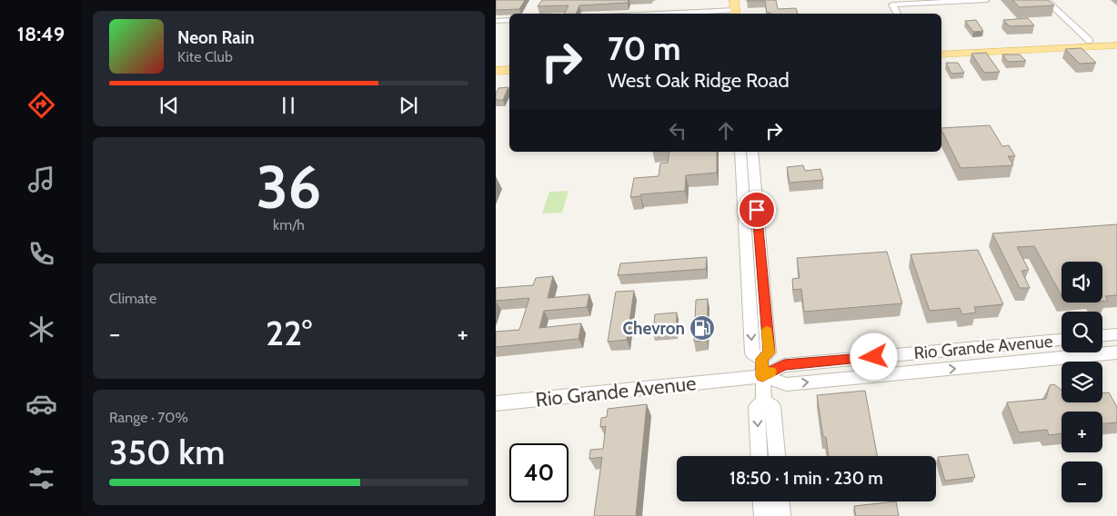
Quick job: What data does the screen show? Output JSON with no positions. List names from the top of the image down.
{
  "streets": {
    "street": ["Rio Grande Avenue"]
  },
  "places": {
    "fuel station": ["Chevron"]
  },
  "page": {
    "tabs": "18:49",
    "turn": ["70 m", "West Oak Ridge Road"],
    "song": ["Neon Rain", "Kite Club"],
    "tile": [
      ["36", "km/h"],
      "Climate",
      ["Range · 70%", "350 km"]
    ],
    "map_buttons": ["+", "−"],
    "heat": ["−", "22°", "+"],
    "limit": "40",
    "trip": "18:50 · 1 min · 230 m"
  }
}
